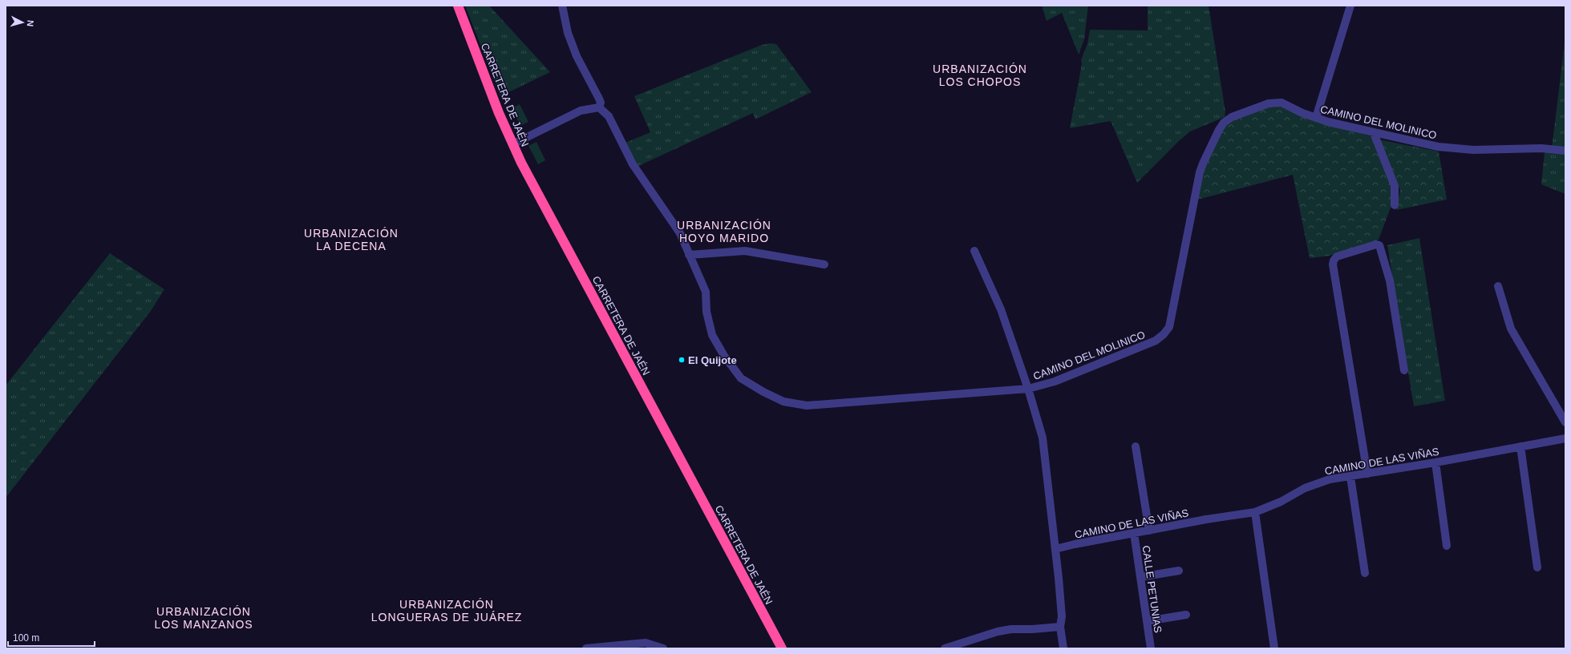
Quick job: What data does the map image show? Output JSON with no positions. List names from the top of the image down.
{
  "streets": {
    "highway": ["CARRETERA DE JAÉN"],
    "street": ["CAMINO DEL MOLINICO", "CAMINO DE LAS VIÑAS", "CALLE PETUNIAS"]
  },
  "crossings": [
    ["CAMINO DE LAS VIÑAS", "CALLE PETUNIAS"]
  ],
  "districts": [
    "URBANIZACIÓN LOS CHOPOS",
    "URBANIZACIÓN HOYO MARIDO",
    "URBANIZACIÓN LA DECENA",
    "URBANIZACIÓN LONGUERAS DE JUÁREZ",
    "URBANIZACIÓN LOS MANZANOS"
  ],
  "places": ["El Quijote"],
  "scale_bar": "100 m",
  "north": "right"
}
